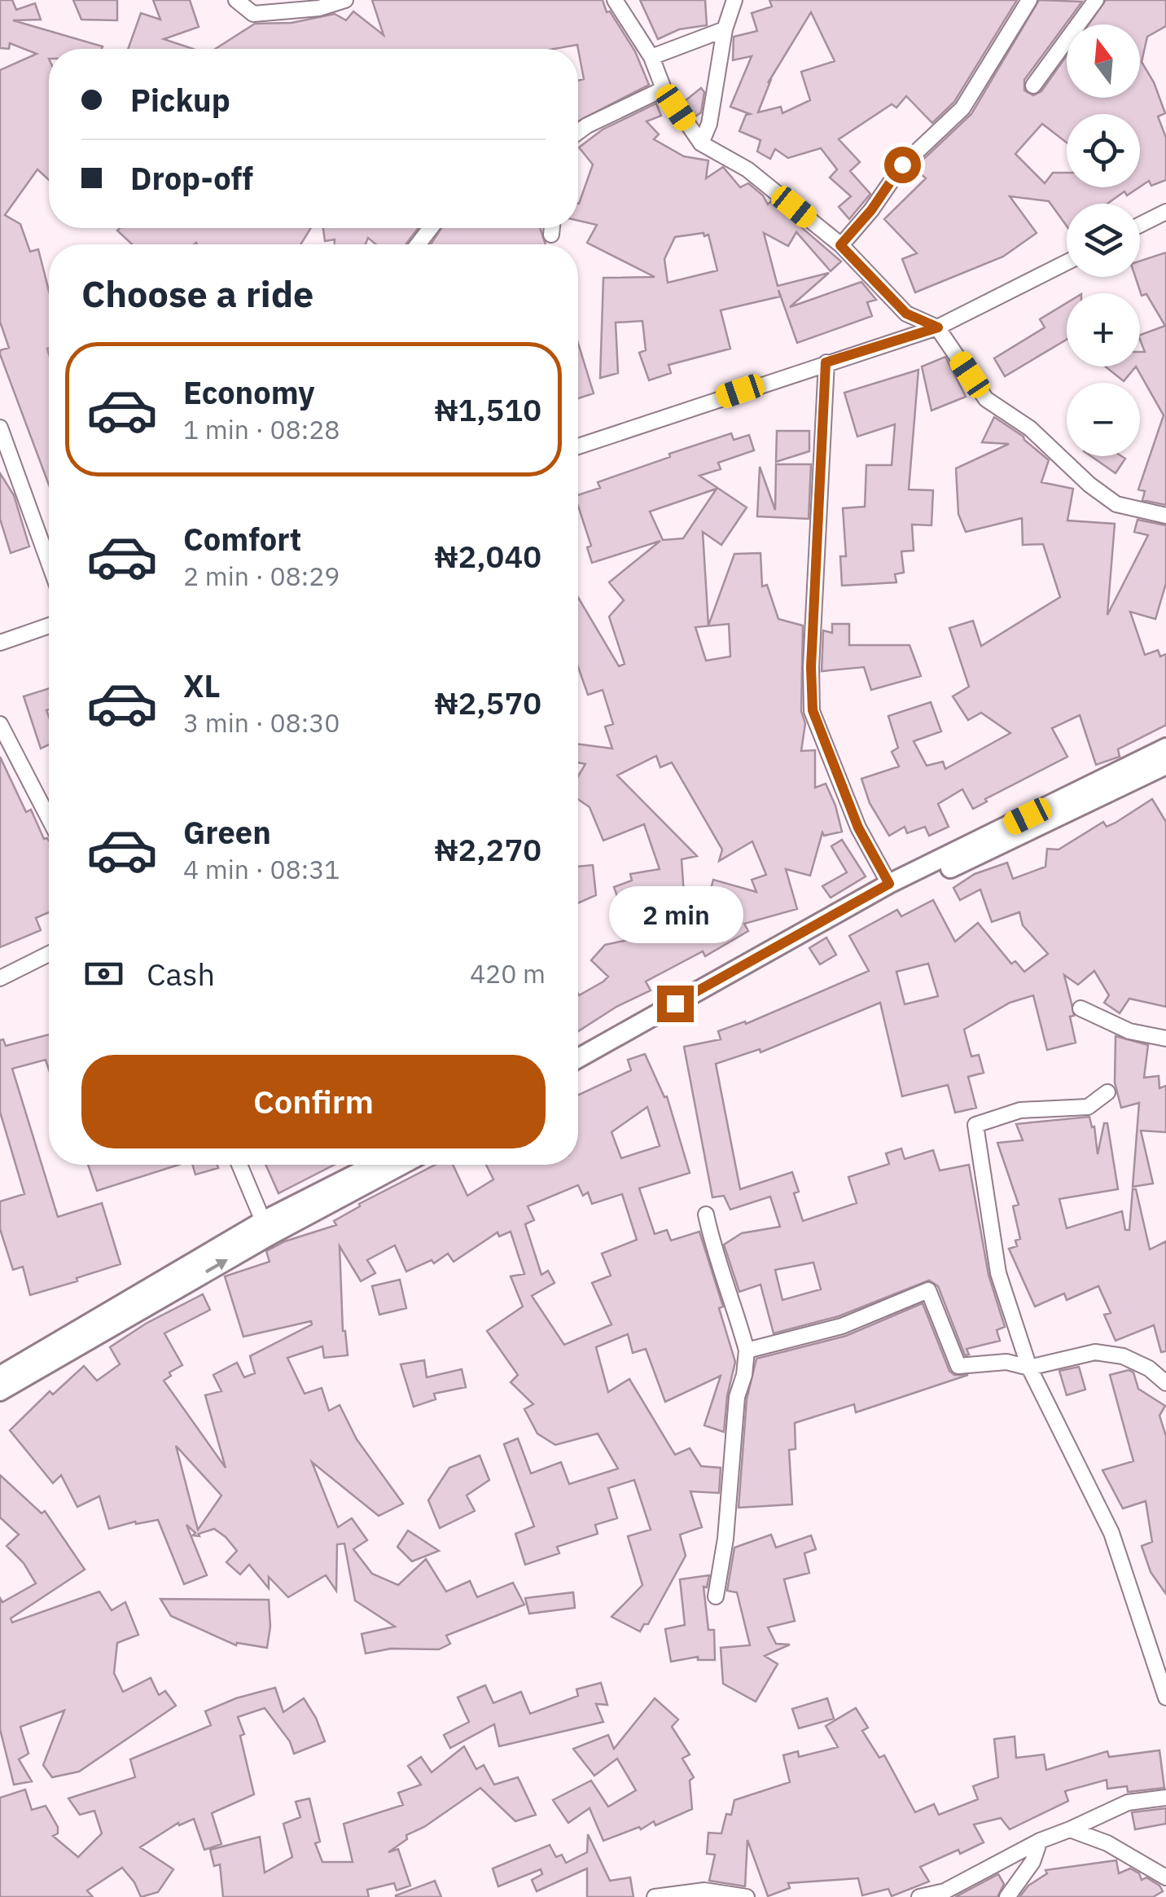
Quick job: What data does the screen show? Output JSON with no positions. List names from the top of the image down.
{
  "north": "top",
  "page": {
    "map_buttons": ["+", "−"],
    "banner": ["Pickup", "Drop-off"],
    "heading": "Choose a ride",
    "list": [
      {
        "name": "Economy",
        "note": "1 min · 08:28",
        "value": "₦1,510"
      },
      {
        "name": "Comfort",
        "note": "2 min · 08:29",
        "value": "₦2,040"
      },
      {
        "name": "XL",
        "note": "3 min · 08:30",
        "value": "₦2,570"
      },
      {
        "name": "Green",
        "note": "4 min · 08:31",
        "value": "₦2,270"
      }
    ],
    "bubble": "2 min",
    "pay": ["Cash", "420 m"],
    "buttons": "Confirm"
  }
}
